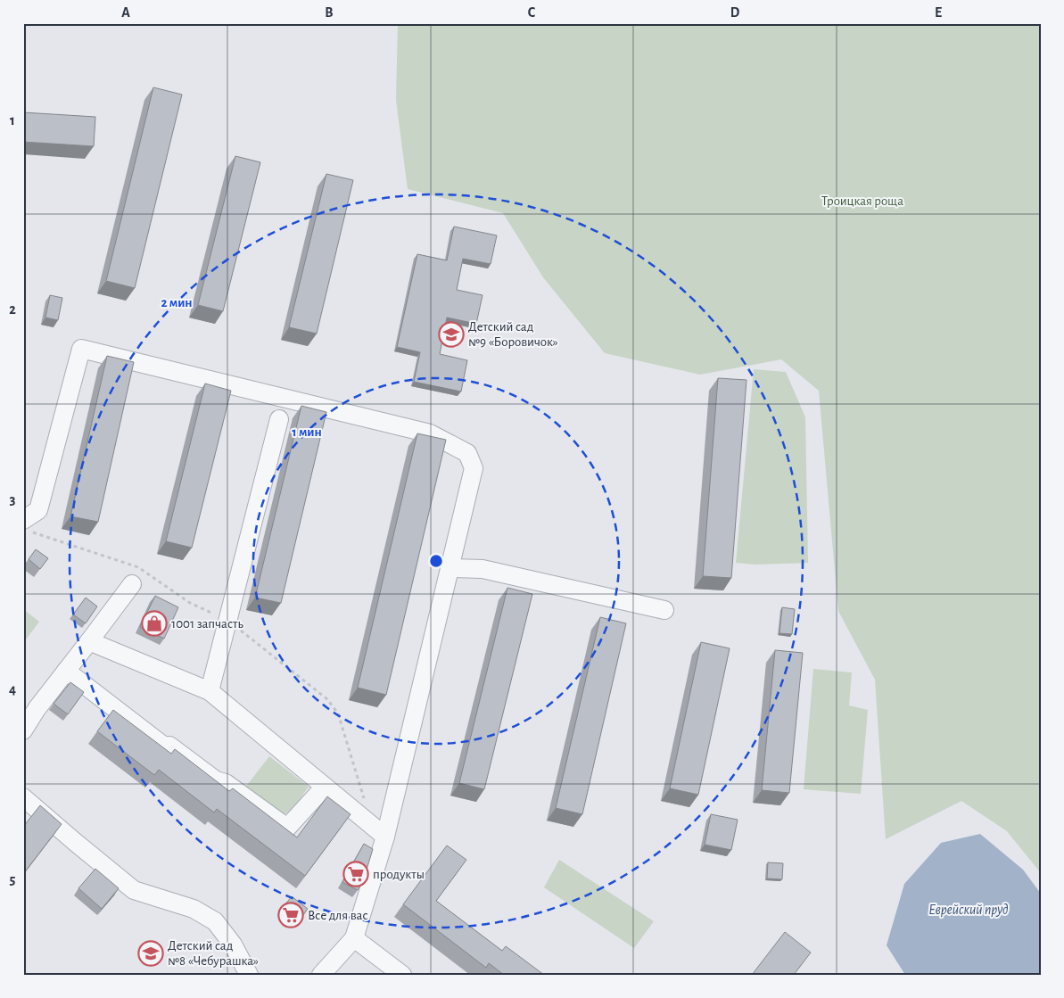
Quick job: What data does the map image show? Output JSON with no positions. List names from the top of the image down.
{
  "water": ["Еврейский пруд"],
  "parks": ["Троицкая роща"],
  "places": {
    "school or university": ["Детский сад №9 «Боровичок»", "Детский сад №8 «Чебурашка»"],
    "shop": ["1001 запчасть"],
    "supermarket": ["продукты", "Все для вас"]
  },
  "grid": {
    "columns": [
      "A",
      "B",
      "C",
      "D",
      "E"
    ],
    "rows": [
      "1",
      "2",
      "3",
      "4",
      "5"
    ]
  },
  "rings": ["2 мин", "1 мин"]
}
